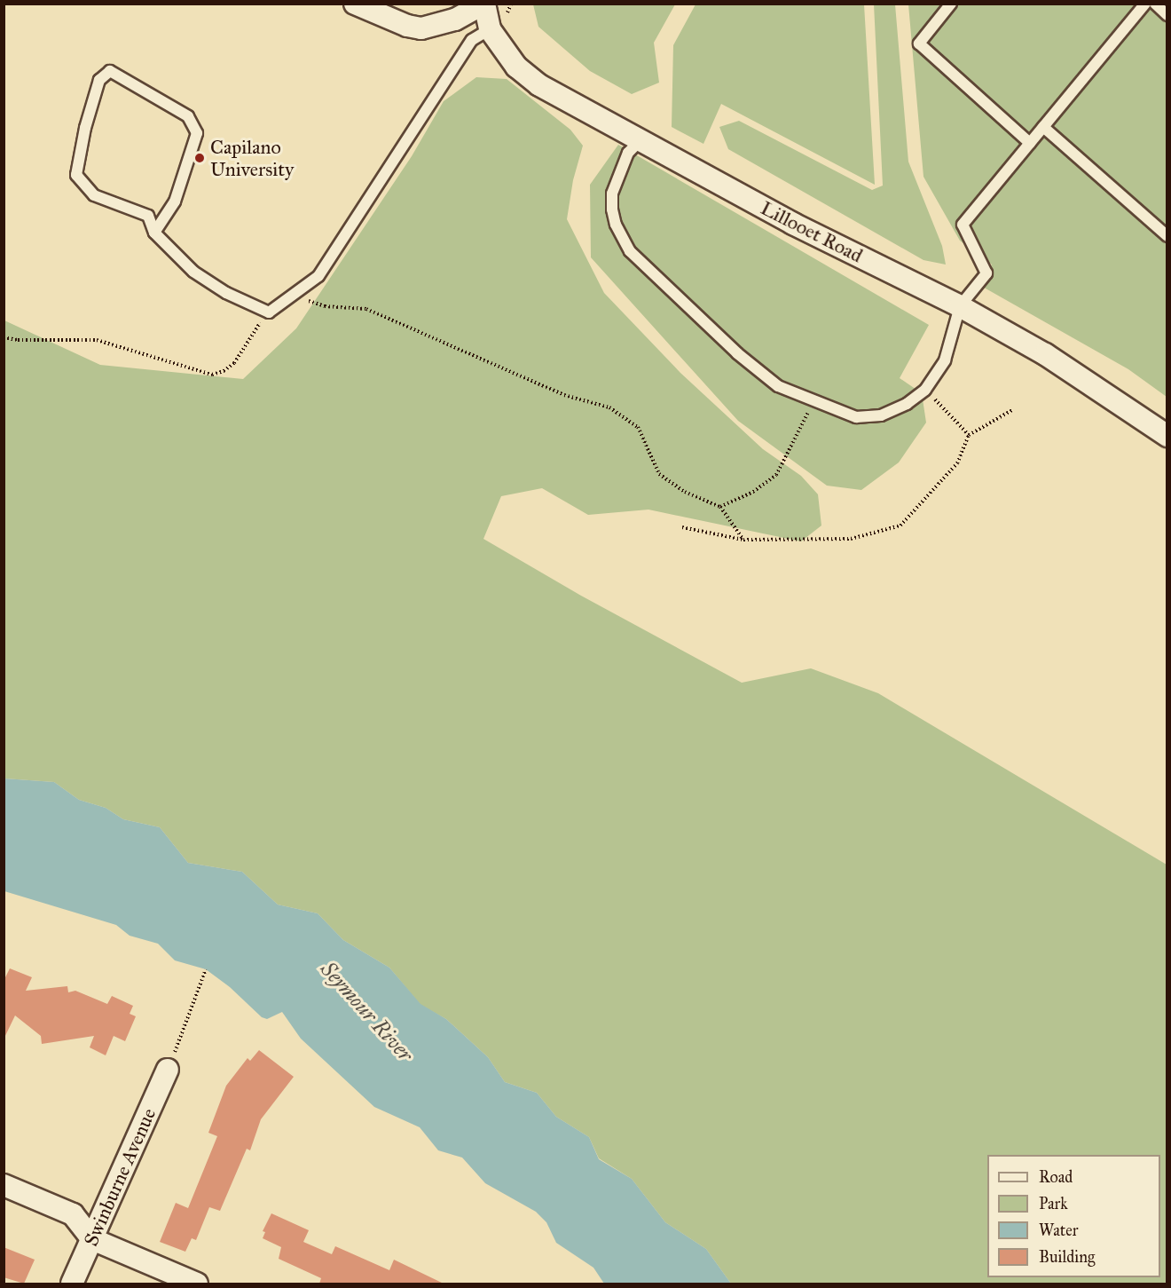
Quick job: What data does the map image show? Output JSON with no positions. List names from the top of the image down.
{
  "streets": {
    "street": ["Lillooet Road", "Swinburne Avenue"]
  },
  "water": ["Seymour River"],
  "places": ["Capilano University"],
  "legend": [
    "Road",
    "Park",
    "Water",
    "Building"
  ]
}
